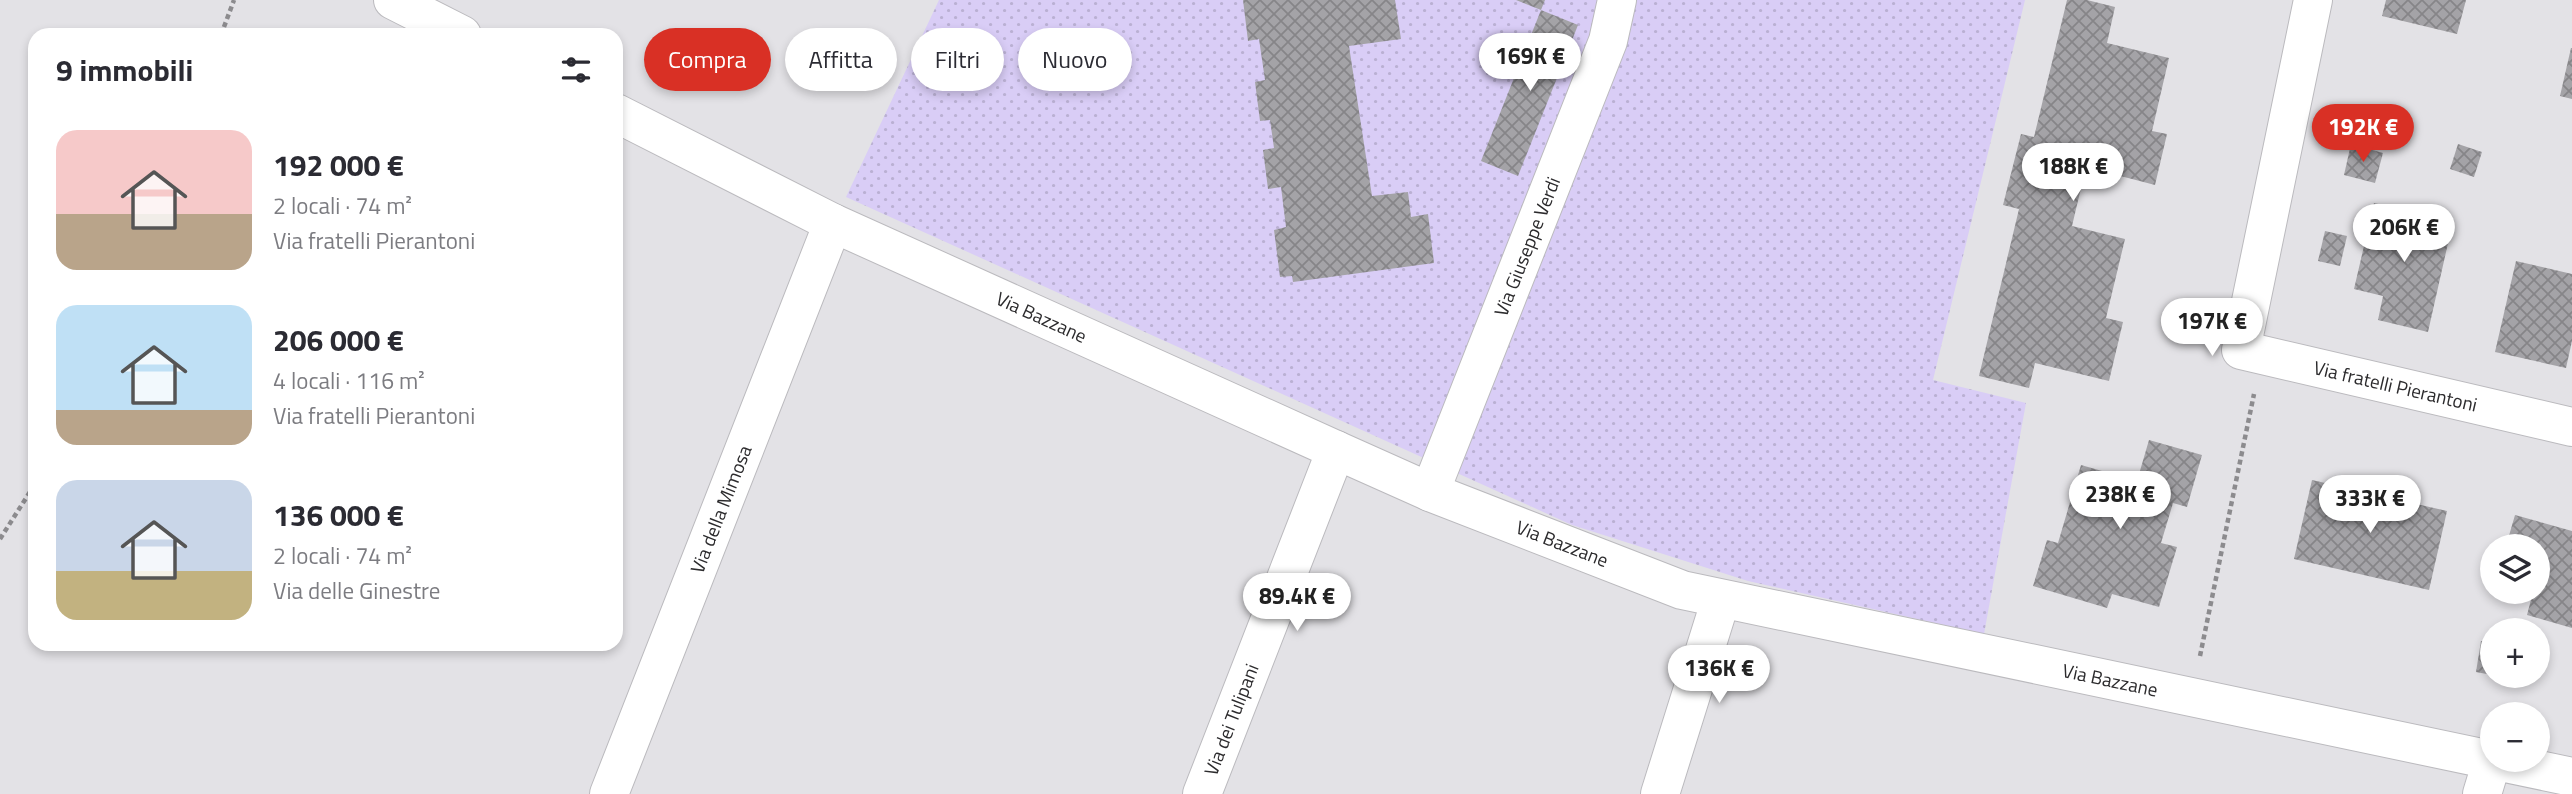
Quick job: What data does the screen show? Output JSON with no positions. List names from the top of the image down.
{
  "streets": {
    "street": [
      "Via Giuseppe Verdi",
      "Via Bazzane",
      "Via fratelli Pierantoni",
      "Via della Mimosa",
      "Via dei Tulipani"
    ]
  },
  "crossings": [
    ["Via Giuseppe Verdi", "Via Bazzane"],
    ["Via Bazzane", "Via della Mimosa"],
    ["Via Bazzane", "Via dei Tulipani"]
  ],
  "page": {
    "chip": [
      "Compra",
      "Affitta",
      "Filtri",
      "Nuovo"
    ],
    "heading": "9 immobili",
    "price": [
      "169K €",
      "192K €",
      "188K €",
      "206K €",
      "197K €",
      "238K €",
      "333K €",
      "89.4K €",
      "136K €"
    ],
    "list": [
      {
        "name": "192 000 €",
        "note": "2 locali · 74 m² · Via fratelli Pierantoni"
      },
      {
        "name": "206 000 €",
        "note": "4 locali · 116 m² · Via fratelli Pierantoni"
      },
      {
        "name": "136 000 €",
        "note": "2 locali · 74 m² · Via delle Ginestre"
      }
    ],
    "map_buttons": ["+", "−"]
  }
}
